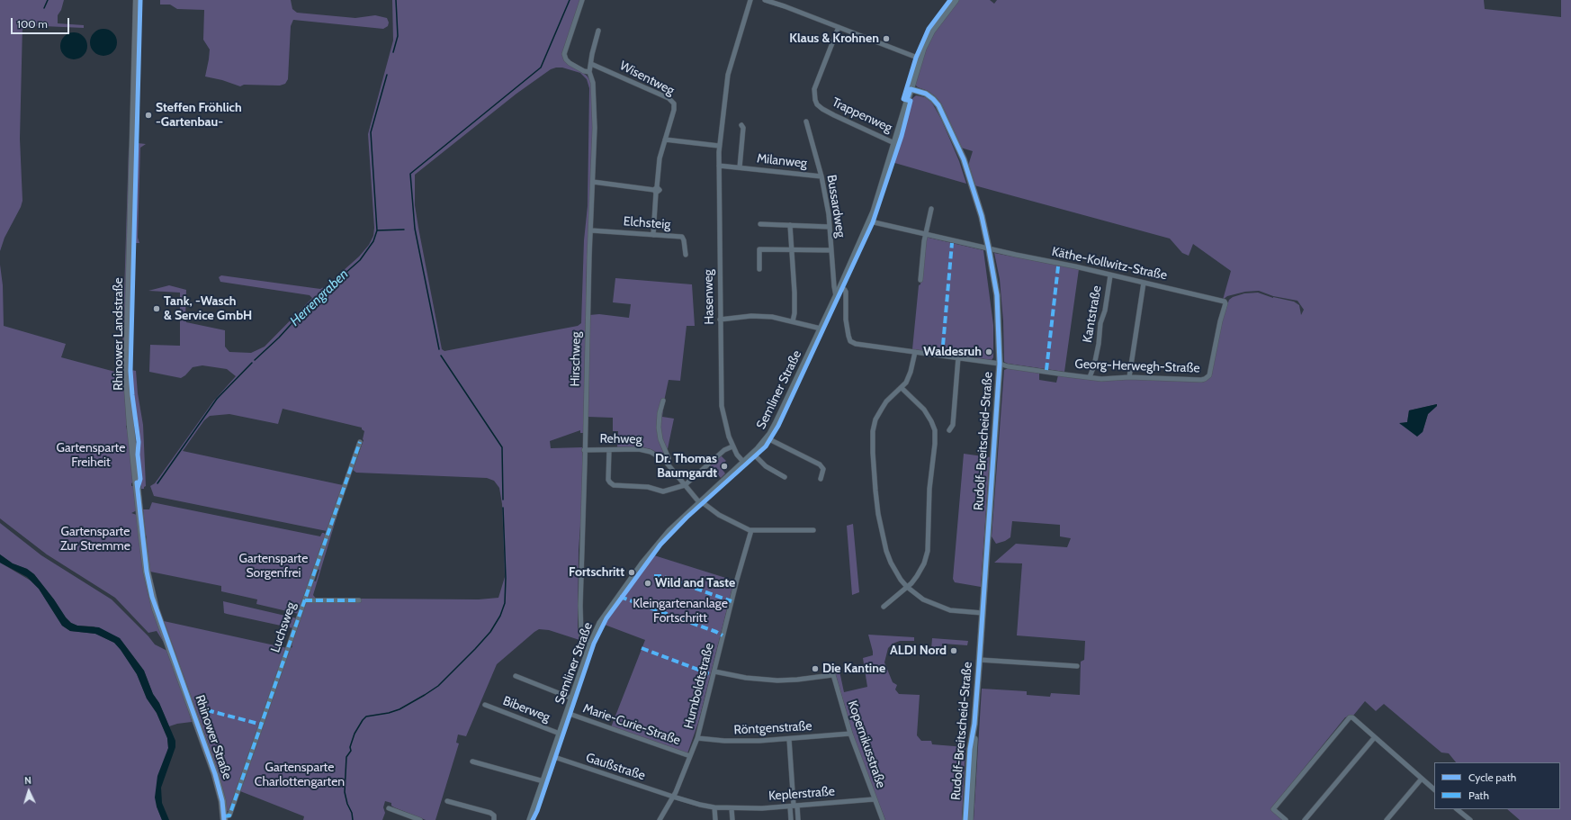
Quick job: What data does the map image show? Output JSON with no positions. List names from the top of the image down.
{
  "streets": {
    "main road": ["Rhinower Landstraße", "Rhinower Straße"],
    "street": [
      "Wisentweg",
      "Trappenweg",
      "Milanweg",
      "Bussardweg",
      "Elchsteig",
      "Käthe-Kollwitz-Straße",
      "Hasenweg",
      "Kantstraße",
      "Hirschweg",
      "Georg-Herwegh-Straße",
      "Semliner Straße",
      "Rehweg",
      "Rudolf-Breitscheid-Straße",
      "Luchsweg",
      "Humboldtstraße",
      "Biberweg",
      "Marie-Curie-Straße",
      "Röntgenstraße",
      "Kopernikusstraße",
      "Gaußstraße",
      "Keplerstraße"
    ]
  },
  "crossings": [
    ["Wisentweg", "Elchsteig"],
    ["Wisentweg", "Hirschweg"],
    ["Trappenweg", "Semliner Straße"],
    ["Milanweg", "Bussardweg"],
    ["Milanweg", "Hasenweg"],
    ["Bussardweg", "Semliner Straße"],
    ["Elchsteig", "Hirschweg"],
    ["Käthe-Kollwitz-Straße", "Kantstraße"],
    ["Käthe-Kollwitz-Straße", "Georg-Herwegh-Straße"],
    ["Käthe-Kollwitz-Straße", "Semliner Straße"],
    ["Käthe-Kollwitz-Straße", "Rudolf-Breitscheid-Straße"],
    ["Hasenweg", "Semliner Straße"],
    ["Kantstraße", "Georg-Herwegh-Straße"],
    ["Rhinower Landstraße", "Rhinower Straße"],
    ["Hirschweg", "Semliner Straße"],
    ["Hirschweg", "Rehweg"],
    ["Georg-Herwegh-Straße", "Semliner Straße"],
    ["Georg-Herwegh-Straße", "Rudolf-Breitscheid-Straße"],
    ["Semliner Straße", "Rehweg"],
    ["Semliner Straße", "Rudolf-Breitscheid-Straße"],
    ["Semliner Straße", "Biberweg"],
    ["Semliner Straße", "Marie-Curie-Straße"],
    ["Semliner Straße", "Gaußstraße"],
    ["Rehweg", "Humboldtstraße"],
    ["Luchsweg", "Rhinower Straße"],
    ["Humboldtstraße", "Marie-Curie-Straße"],
    ["Humboldtstraße", "Röntgenstraße"],
    ["Humboldtstraße", "Kopernikusstraße"],
    ["Humboldtstraße", "Gaußstraße"],
    ["Humboldtstraße", "Keplerstraße"],
    ["Röntgenstraße", "Kopernikusstraße"],
    ["Kopernikusstraße", "Keplerstraße"],
    ["Gaußstraße", "Keplerstraße"]
  ],
  "water": ["Herrengraben"],
  "parks": [
    "Gartensparte Freiheit",
    "Gartensparte Zur Stremme",
    "Gartensparte Sorgenfrei",
    "Kleingartenanlage Fortschritt",
    "Gartensparte Charlottengarten"
  ],
  "places": [
    "Klaus & Krohnen",
    "Steffen Fröhlich -Gartenbau-",
    "Tank, -Wasch & Service GmbH",
    "Waldesruh",
    "Dr. Thomas Baumgardt",
    "Fortschritt",
    "Wild and Taste",
    "ALDI Nord",
    "Die Kantine"
  ],
  "legend": ["Cycle path", "Path"],
  "scale_bar": "100 m",
  "north": "top"
}
